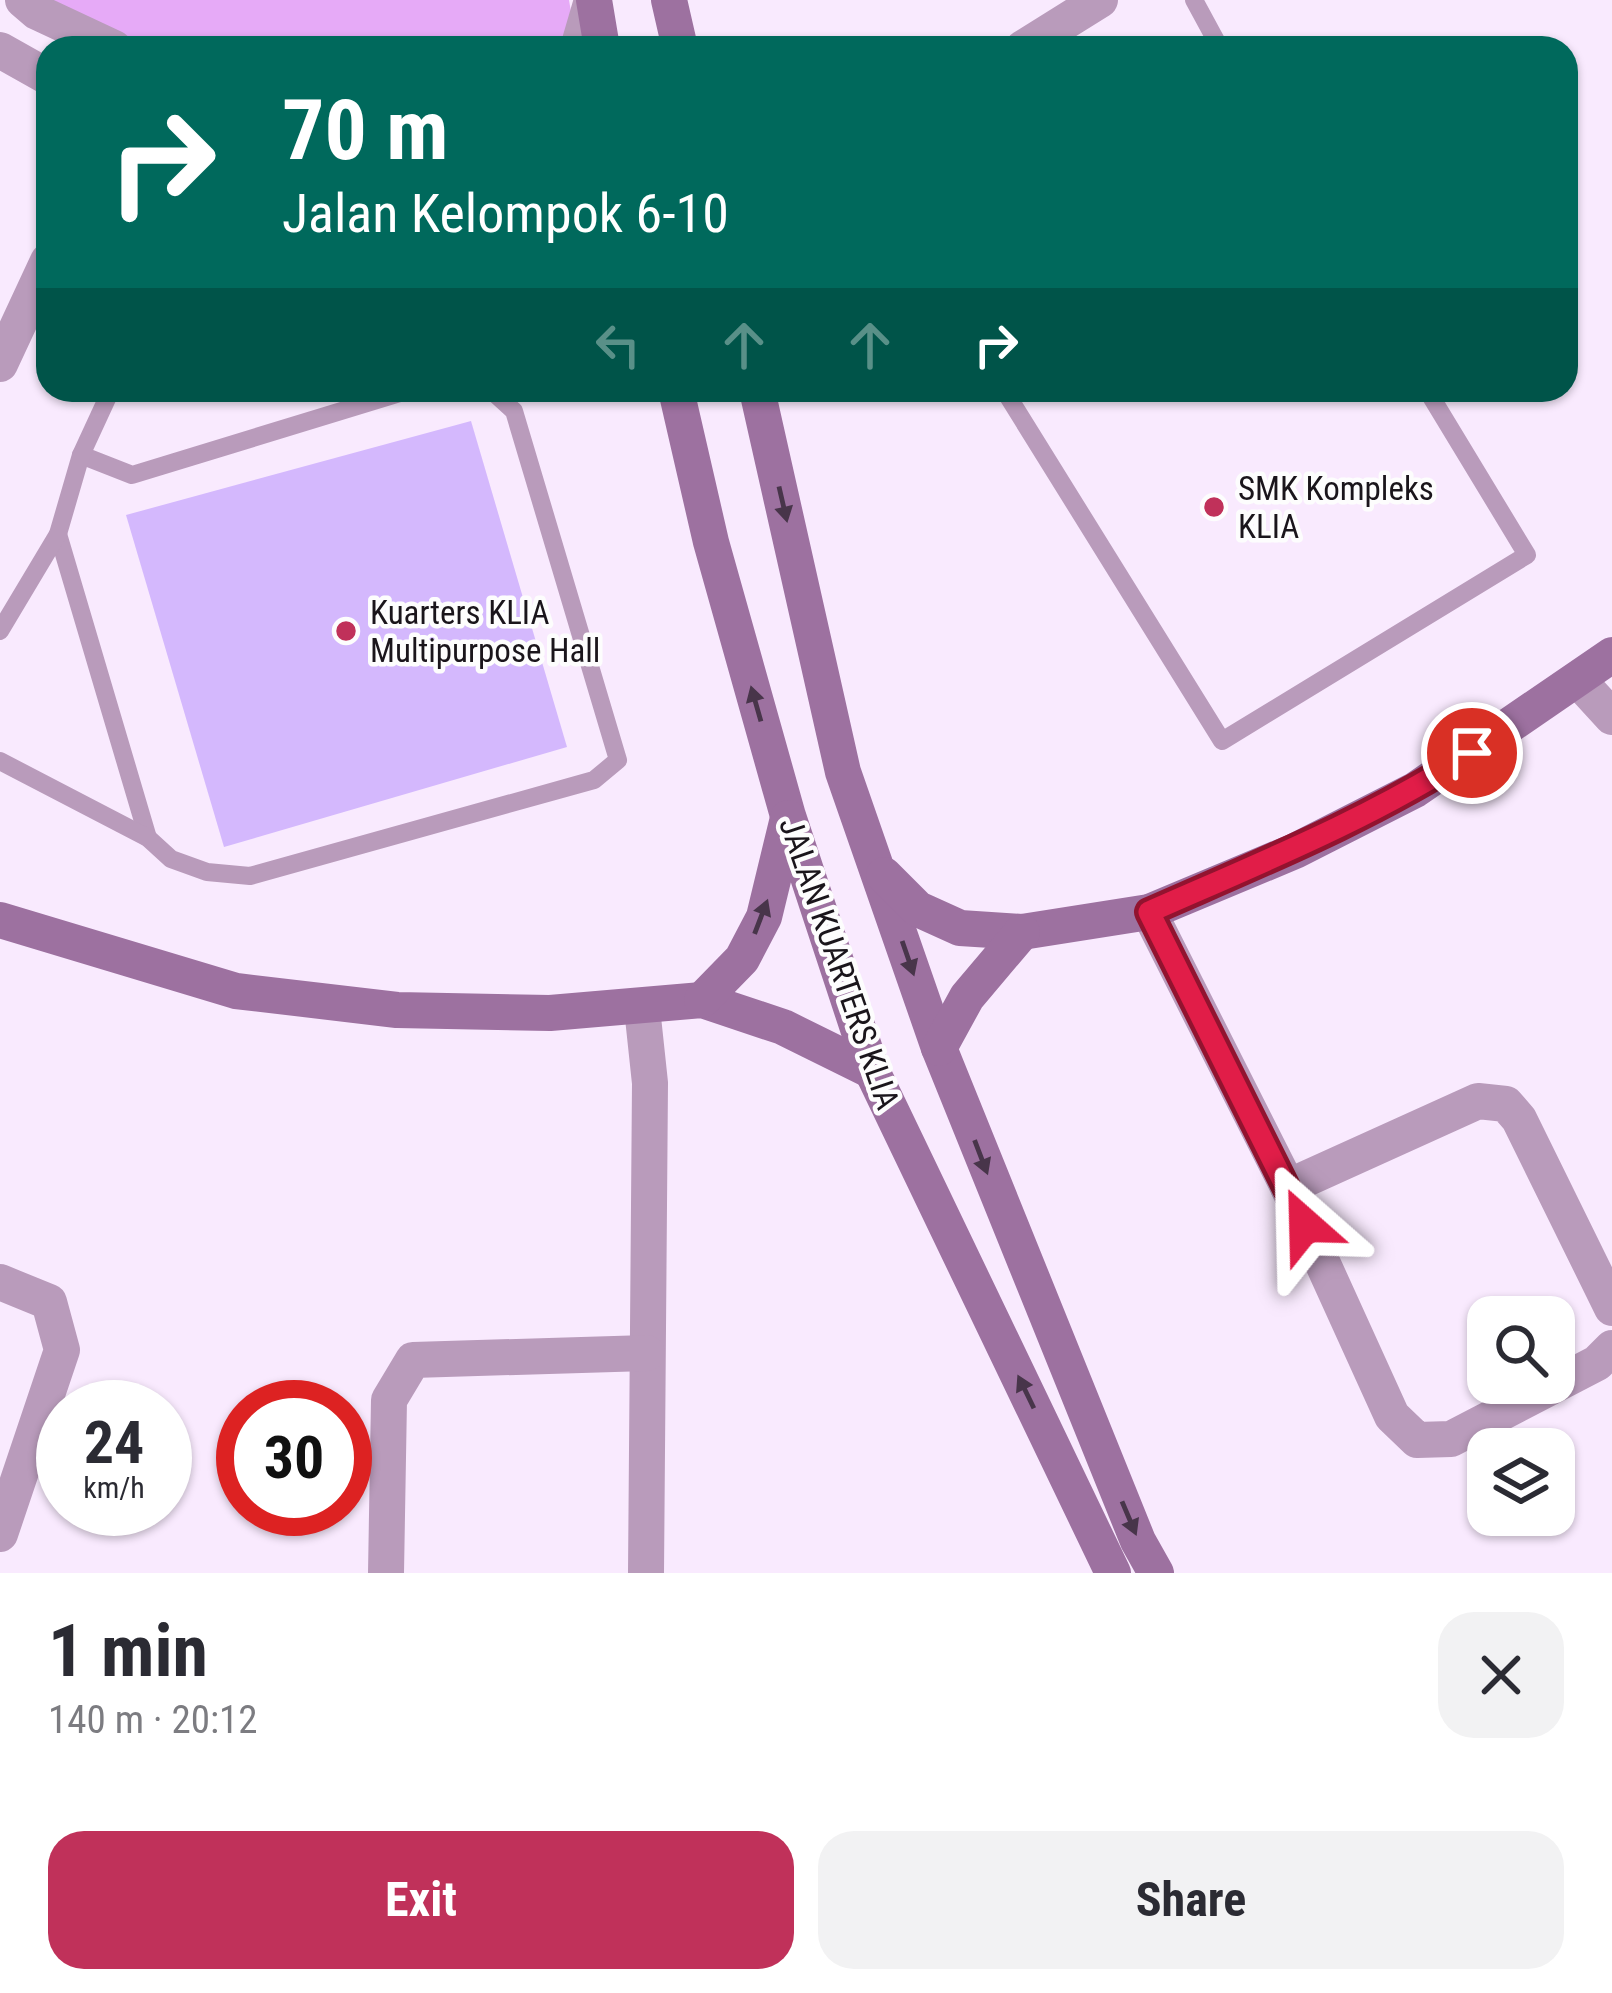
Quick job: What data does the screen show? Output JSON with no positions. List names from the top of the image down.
{
  "streets": {
    "main road": ["JALAN KUARTERS KLIA"]
  },
  "places": ["SMK Kompleks KLIA", "Kuarters KLIA Multipurpose Hall"],
  "page": {
    "turn": ["70 m", "Jalan Kelompok 6-10"],
    "speed": "24 km/h",
    "limit": "30",
    "heading": ["1 min", "140 m · 20:12"],
    "buttons": ["Exit", "Share"]
  }
}
